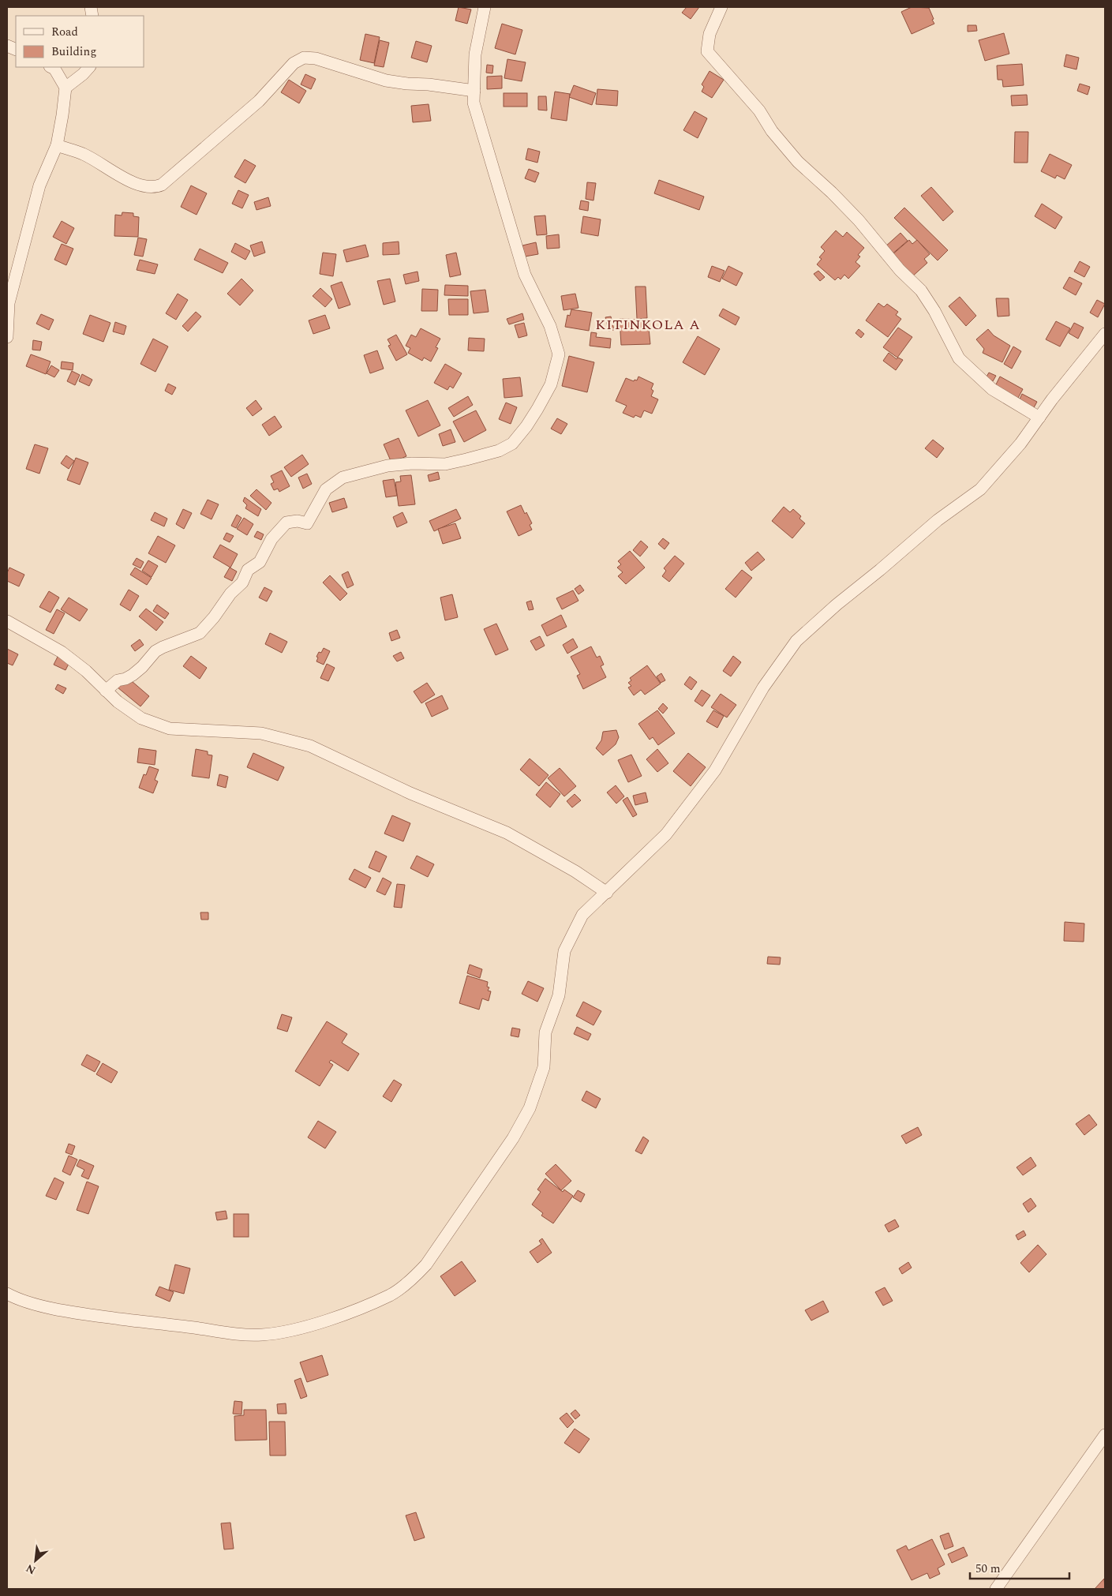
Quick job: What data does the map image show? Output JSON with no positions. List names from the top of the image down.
{
  "districts": ["KITINKOLA A"],
  "legend": ["Road", "Building"],
  "scale_bar": "50 m",
  "north": "bottom left"
}
